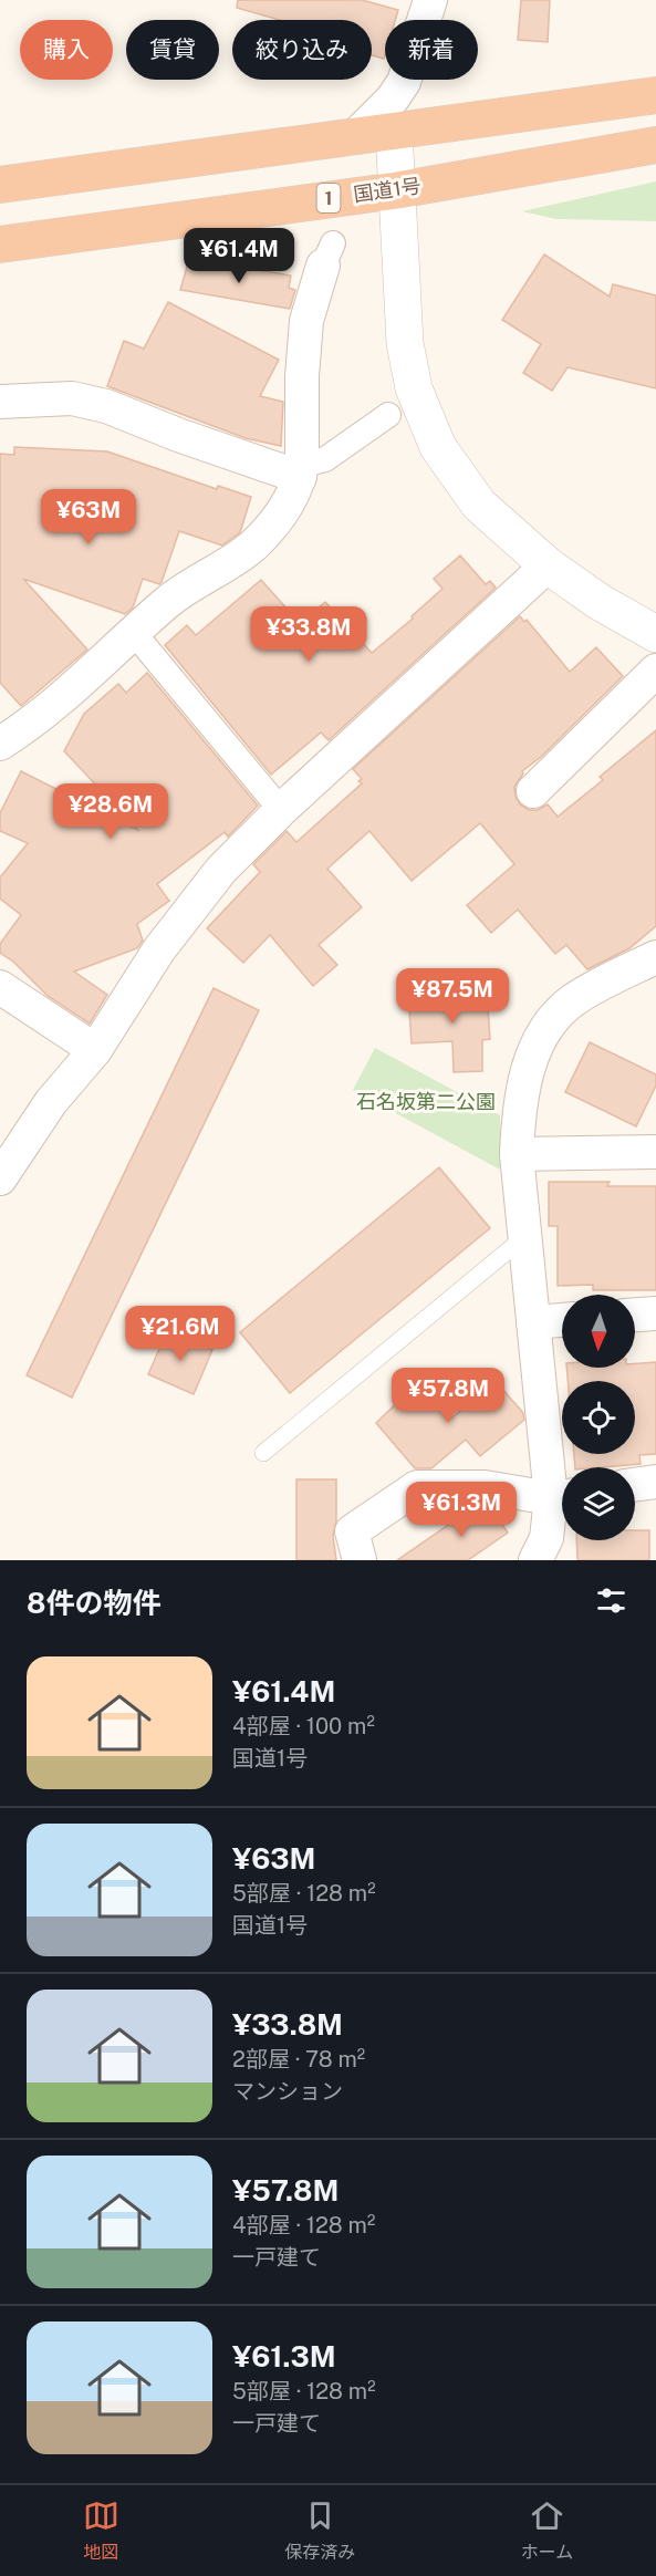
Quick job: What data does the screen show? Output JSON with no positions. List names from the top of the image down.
{
  "streets": {
    "highway": ["国道1号", "1"]
  },
  "parks": ["石名坂第二公園"],
  "north": "bottom",
  "page": {
    "chip": [
      "購入",
      "賃貸",
      "絞り込み",
      "新着"
    ],
    "price": [
      "¥61.4M",
      "¥63M",
      "¥33.8M",
      "¥28.6M",
      "¥87.5M",
      "¥21.6M",
      "¥57.8M",
      "¥61.3M"
    ],
    "heading": "8件の物件",
    "list": [
      {
        "name": "¥61.4M",
        "note": "4部屋 · 100 m² · 国道1号"
      },
      {
        "name": "¥63M",
        "note": "5部屋 · 128 m² · 国道1号"
      },
      {
        "name": "¥33.8M",
        "note": "2部屋 · 78 m² · マンション"
      },
      {
        "name": "¥57.8M",
        "note": "4部屋 · 128 m² · 一戸建て"
      },
      {
        "name": "¥61.3M",
        "note": "5部屋 · 128 m² · 一戸建て"
      }
    ],
    "tabs": ["地図", "保存済み", "ホーム"]
  }
}
